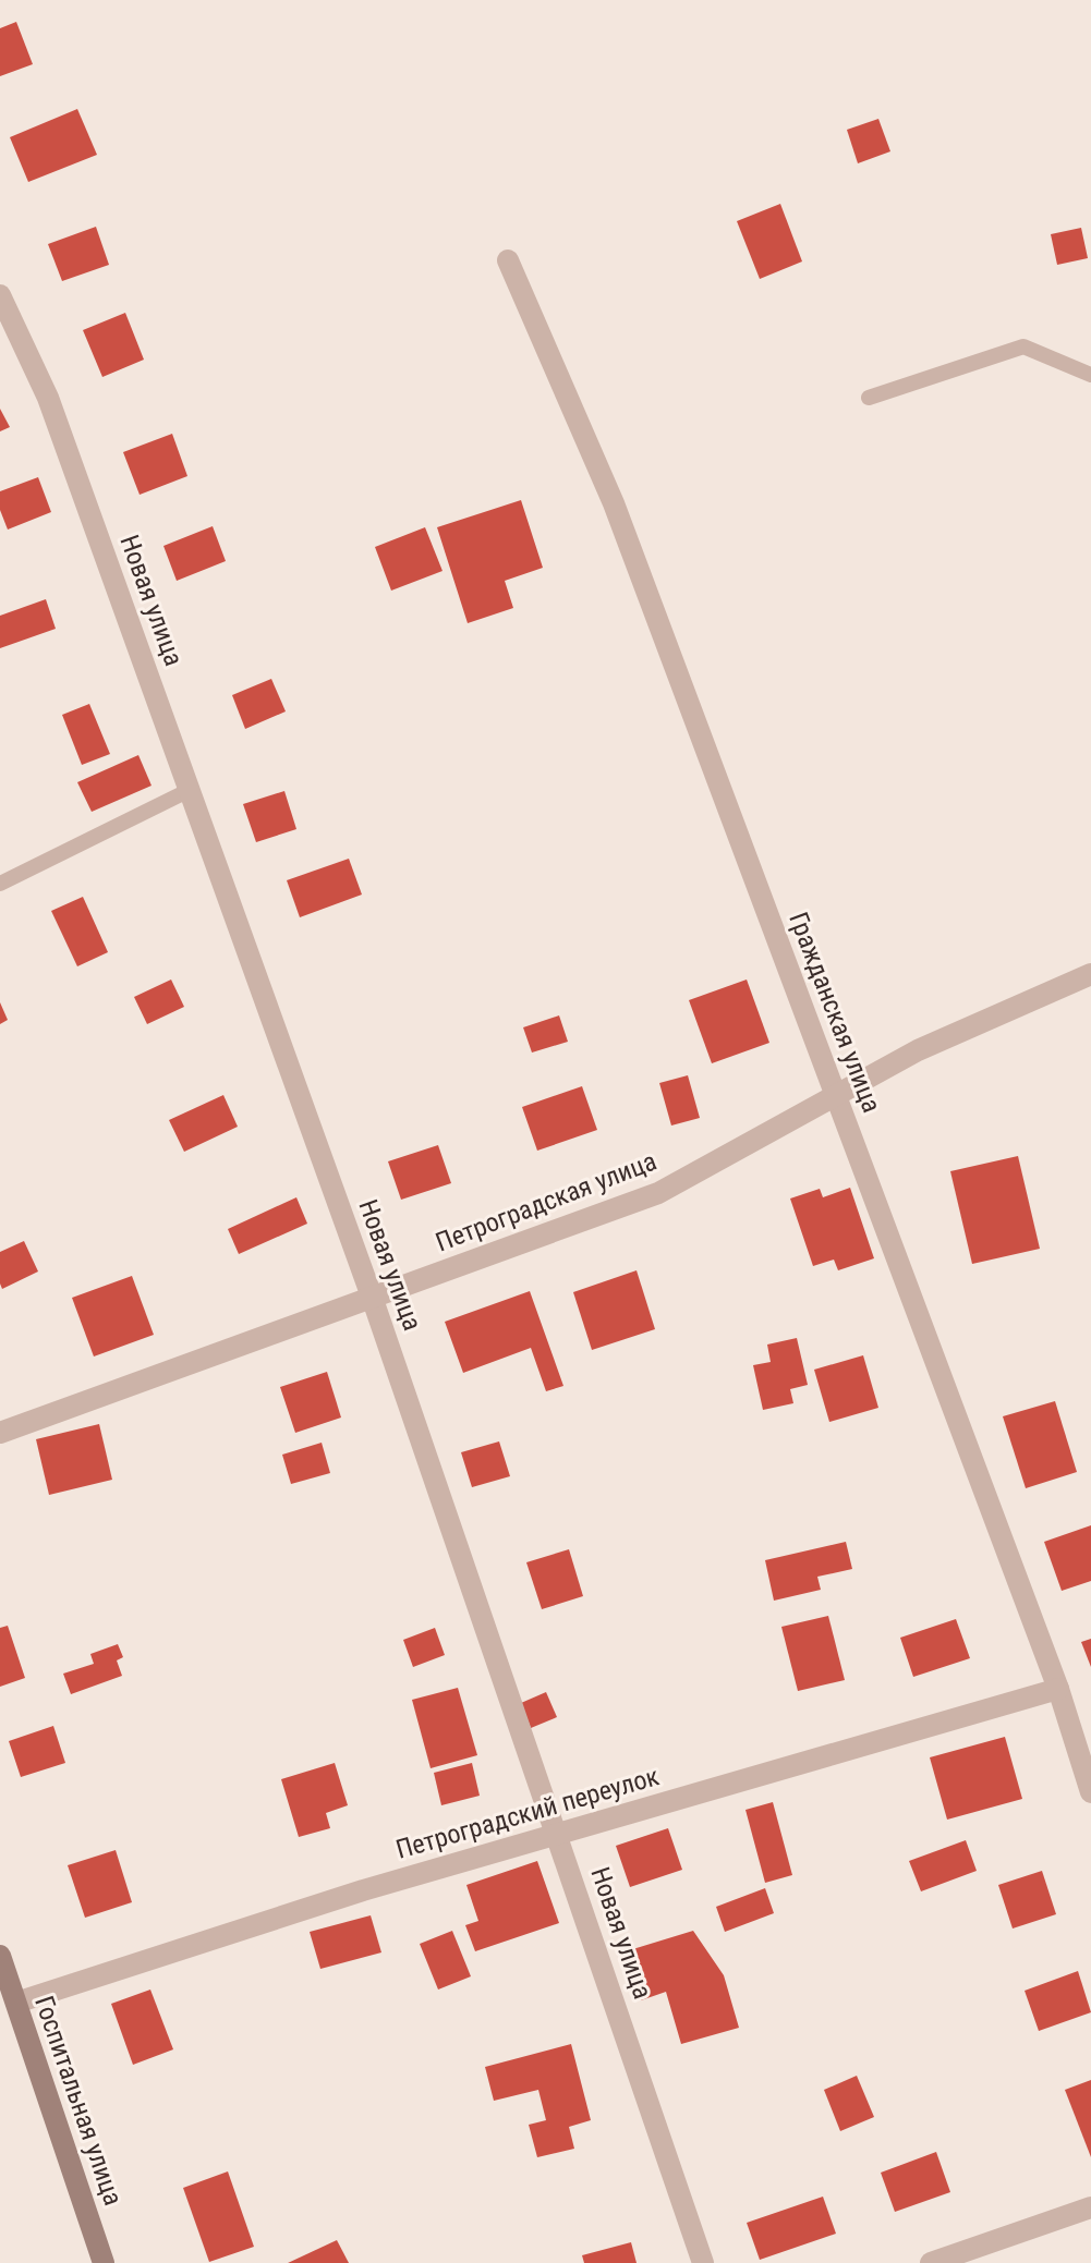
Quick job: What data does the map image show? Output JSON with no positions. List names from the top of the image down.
{
  "streets": {
    "street": [
      "Новая улица",
      "Гражданская улица",
      "Петроградская улица",
      "Петроградский переулок",
      "Госпитальная улица"
    ]
  },
  "crossings": [
    ["Новая улица", "Петроградская улица"],
    ["Новая улица", "Петроградский переулок"],
    ["Гражданская улица", "Петроградская улица"],
    ["Гражданская улица", "Петроградский переулок"],
    ["Петроградский переулок", "Госпитальная улица"]
  ]
}
